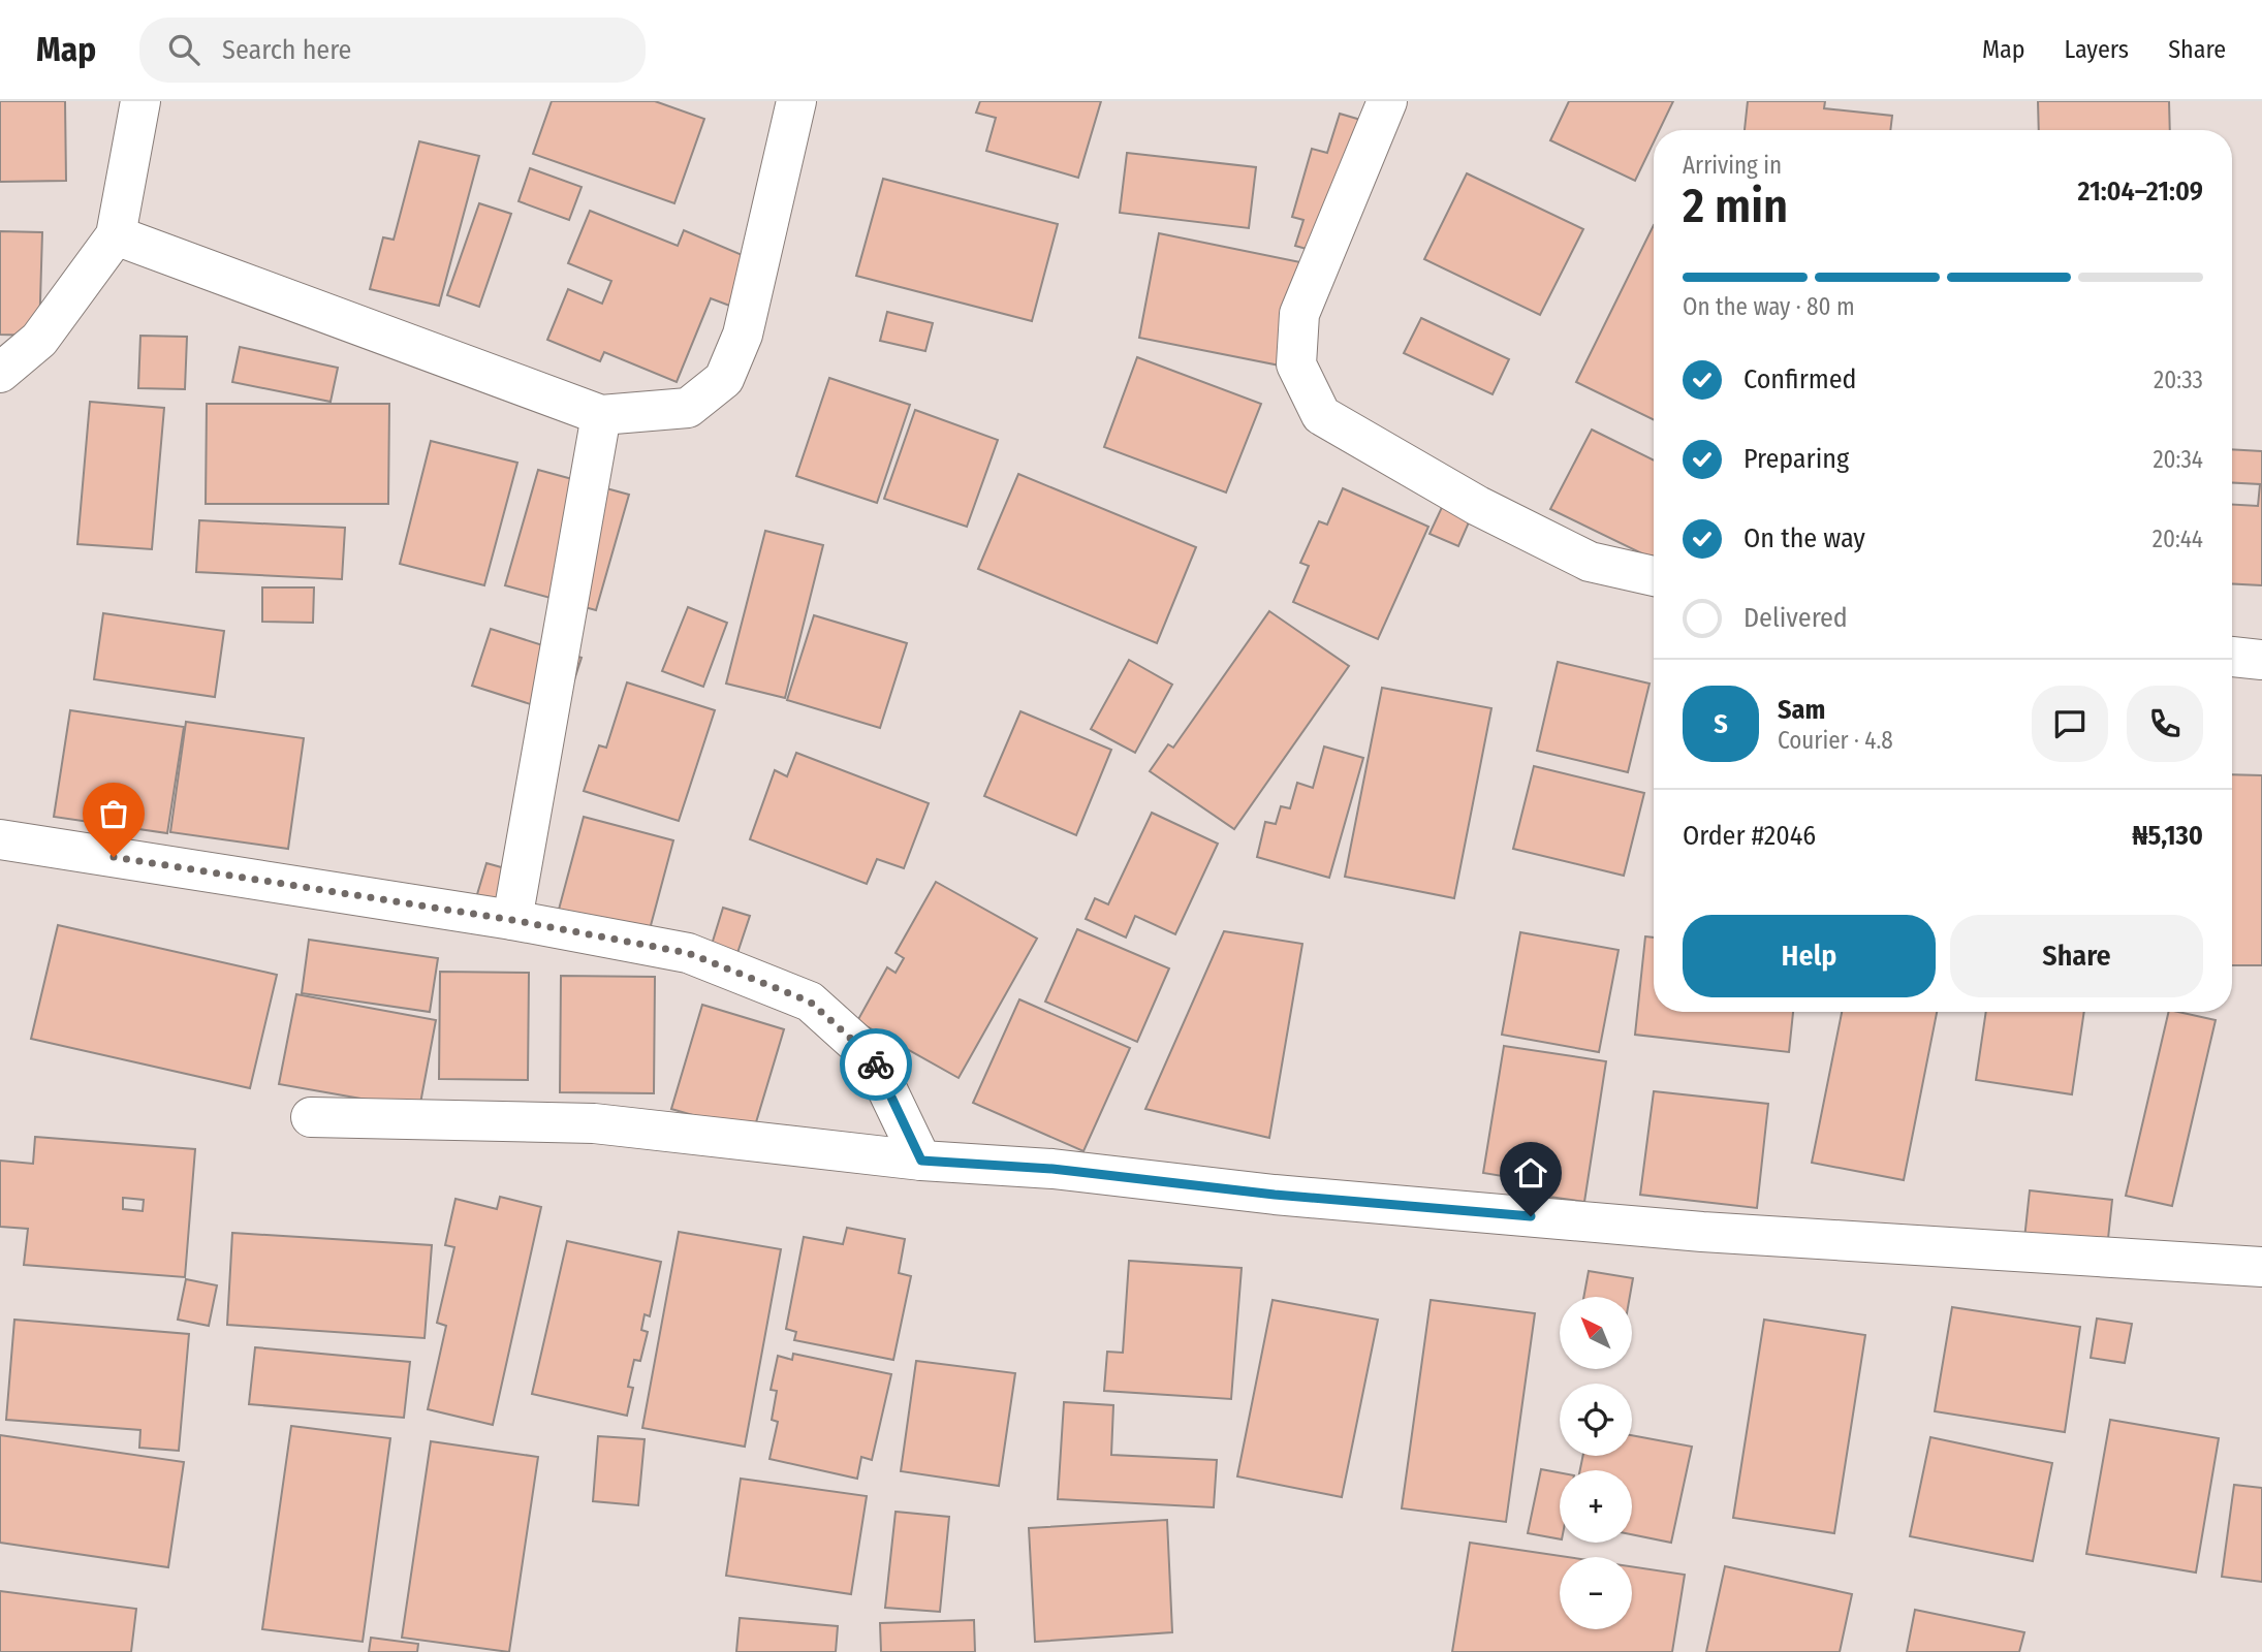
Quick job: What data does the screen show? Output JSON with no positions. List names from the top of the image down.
{
  "north": "top left",
  "page": {
    "header": "Map",
    "search": "Search here",
    "nav": ["Map", "Layers", "Share"],
    "heading": ["2 min", "Arriving in", "21:04–21:09"],
    "panel": [
      "Sam",
      "Courier · 4.8",
      "Order #2046",
      "₦5,130"
    ],
    "bar": "On the way · 80 m",
    "list": [
      ["Confirmed", "20:33"],
      ["Preparing", "20:34"],
      ["On the way", "20:44"],
      "Delivered"
    ],
    "round": "S",
    "buttons": ["Help", "Share"],
    "map_buttons": ["+", "−"]
  }
}
